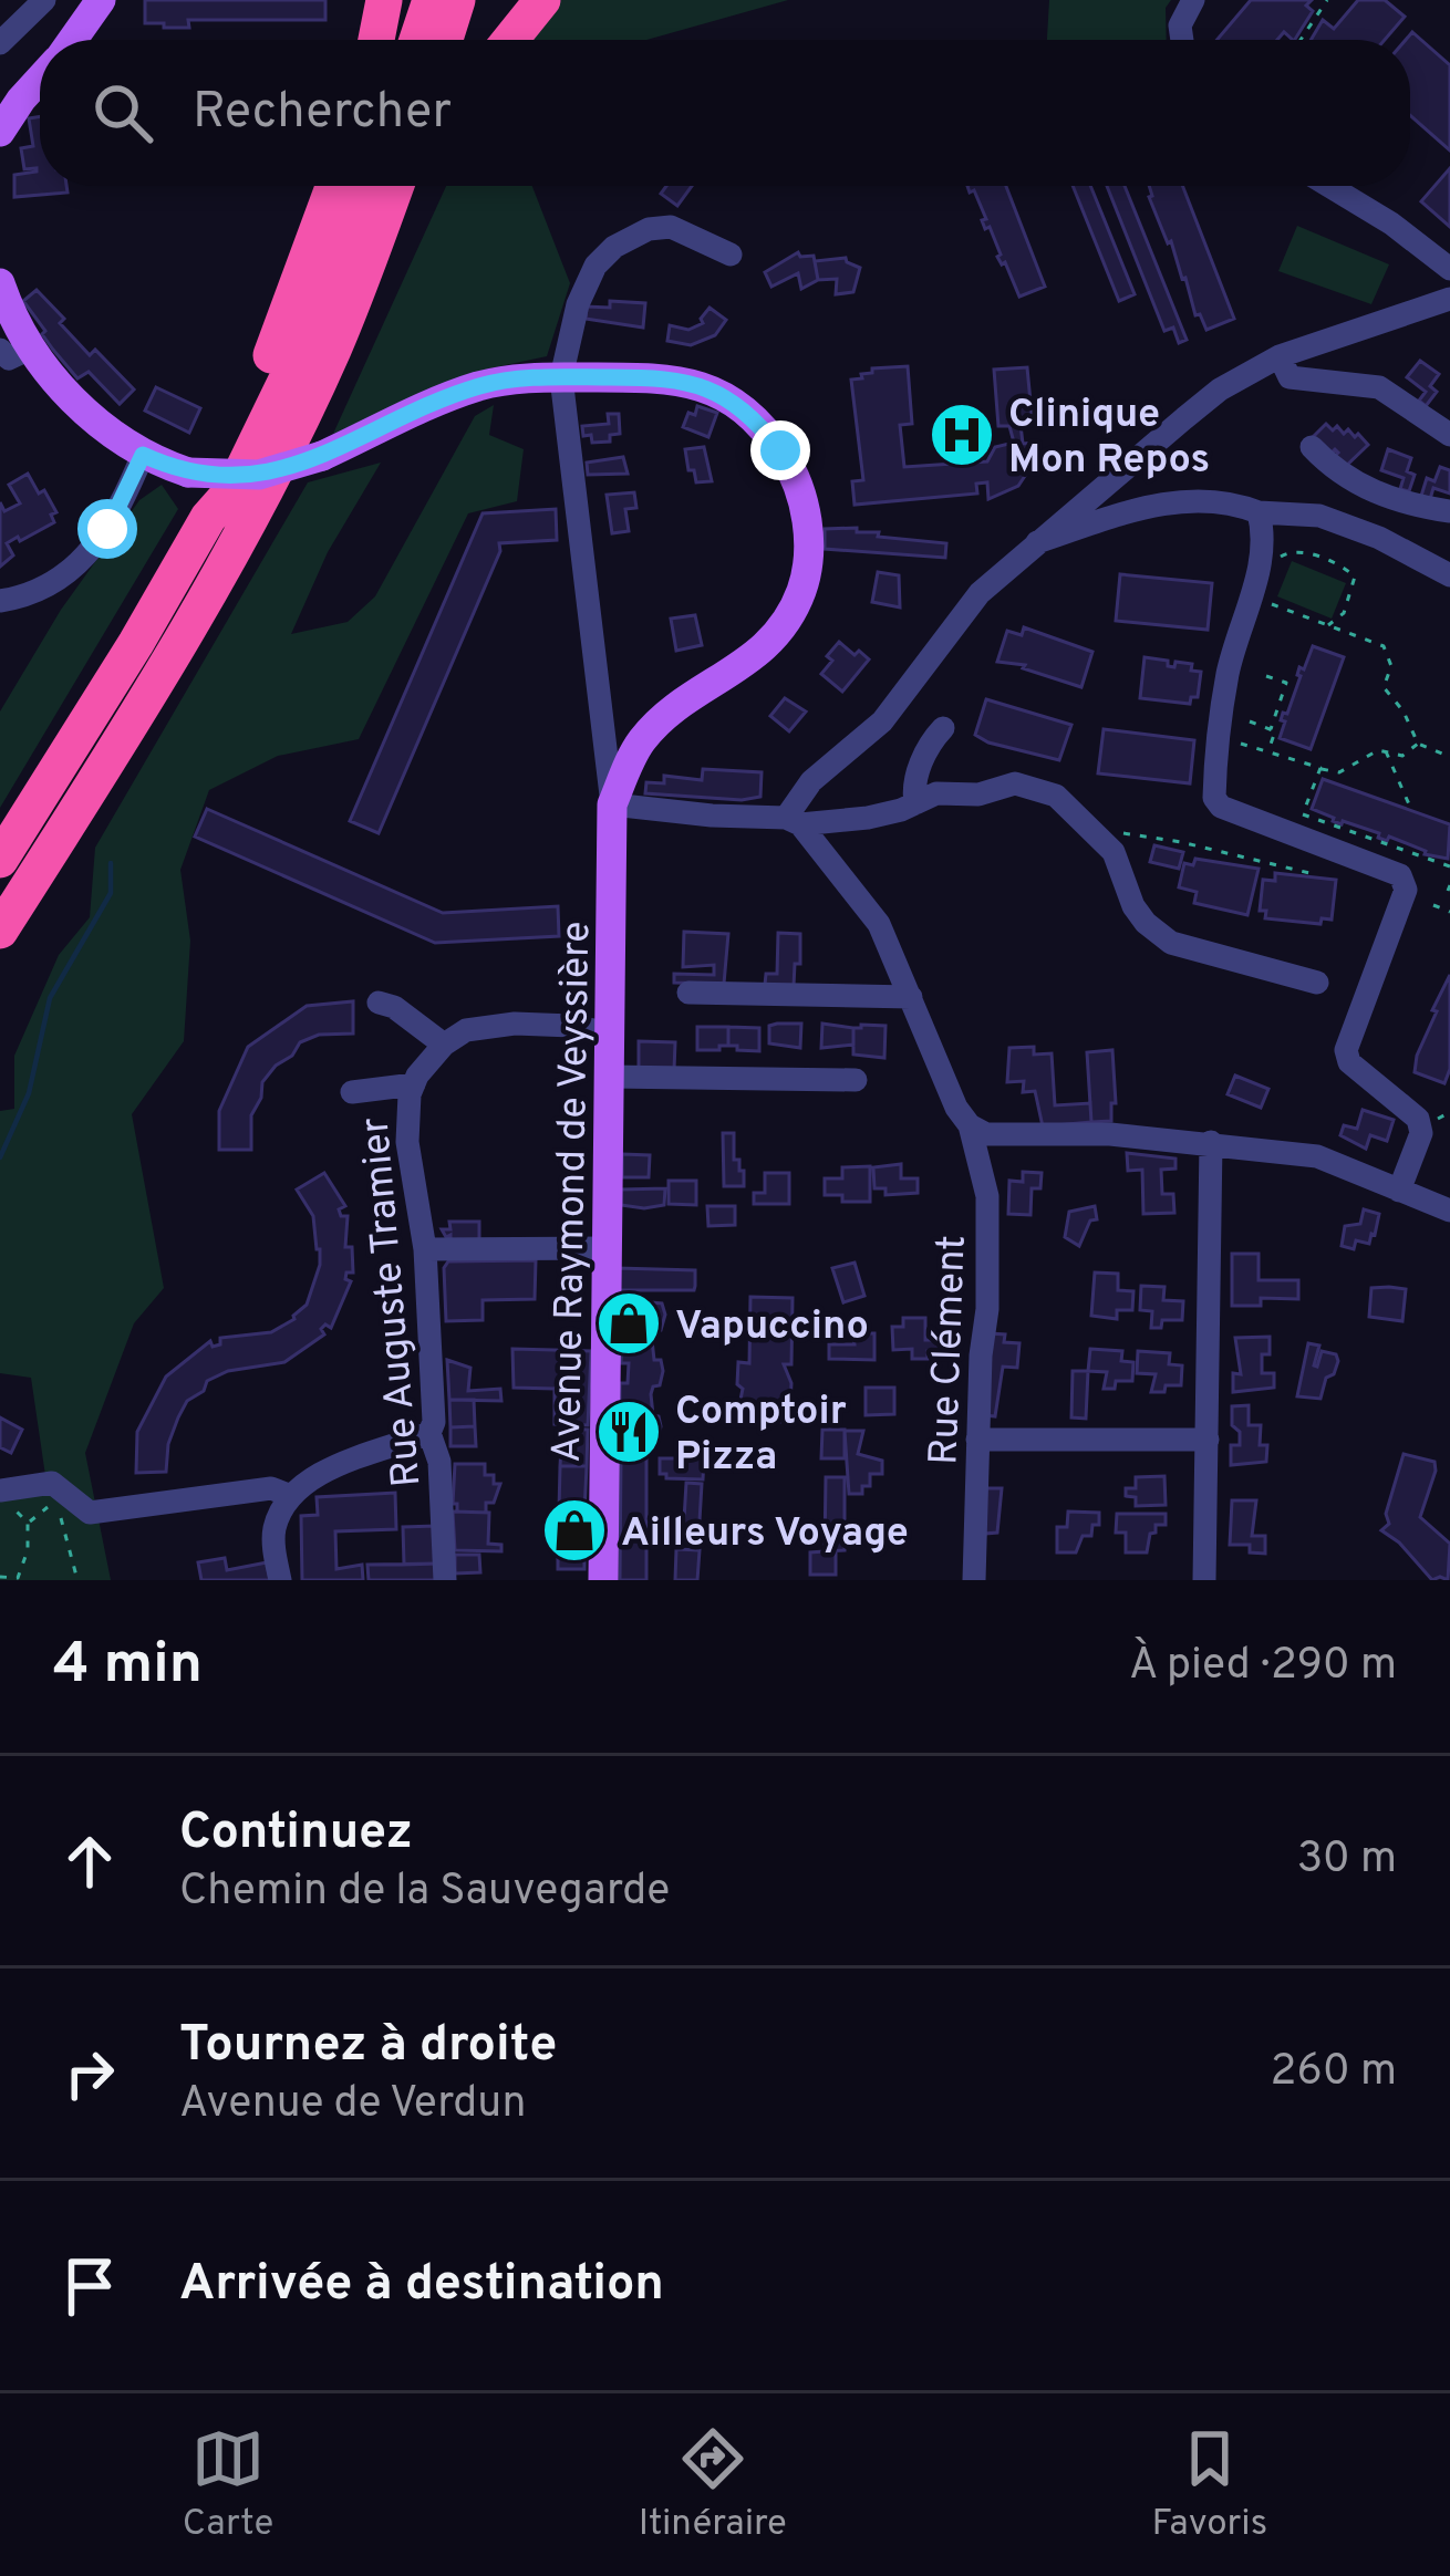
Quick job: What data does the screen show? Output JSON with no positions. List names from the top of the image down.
{
  "streets": {
    "main road": ["Avenue Raymond de Veyssière"],
    "street": ["Rue Auguste Tramier", "Rue Clément"]
  },
  "places": {
    "hospital": ["Clinique Mon Repos"],
    "shop": ["Vapuccino", "Ailleurs Voyage"],
    "restaurant": ["Comptoir Pizza"]
  },
  "page": {
    "search": "Rechercher",
    "heading": ["4 min", "À pied · 290 m"],
    "list": [
      ["Continuez", "Chemin de la Sauvegarde", "30 m"],
      ["Tournez à droite", "Avenue de Verdun", "260 m"],
      "Arrivée à destination"
    ],
    "nav": ["Carte", "Itinéraire", "Favoris"]
  }
}
